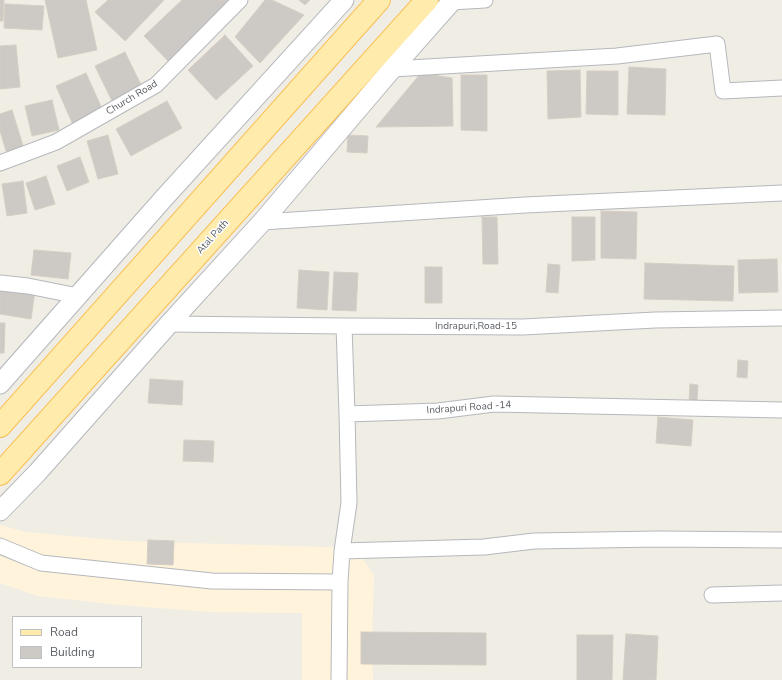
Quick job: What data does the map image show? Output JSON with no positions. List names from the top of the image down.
{
  "streets": {
    "main road": ["Atal Path"],
    "street": ["Church Road", "Indrapuri,Road-15", "Indrapuri Road -14"]
  },
  "legend": ["Road", "Building"]
}
